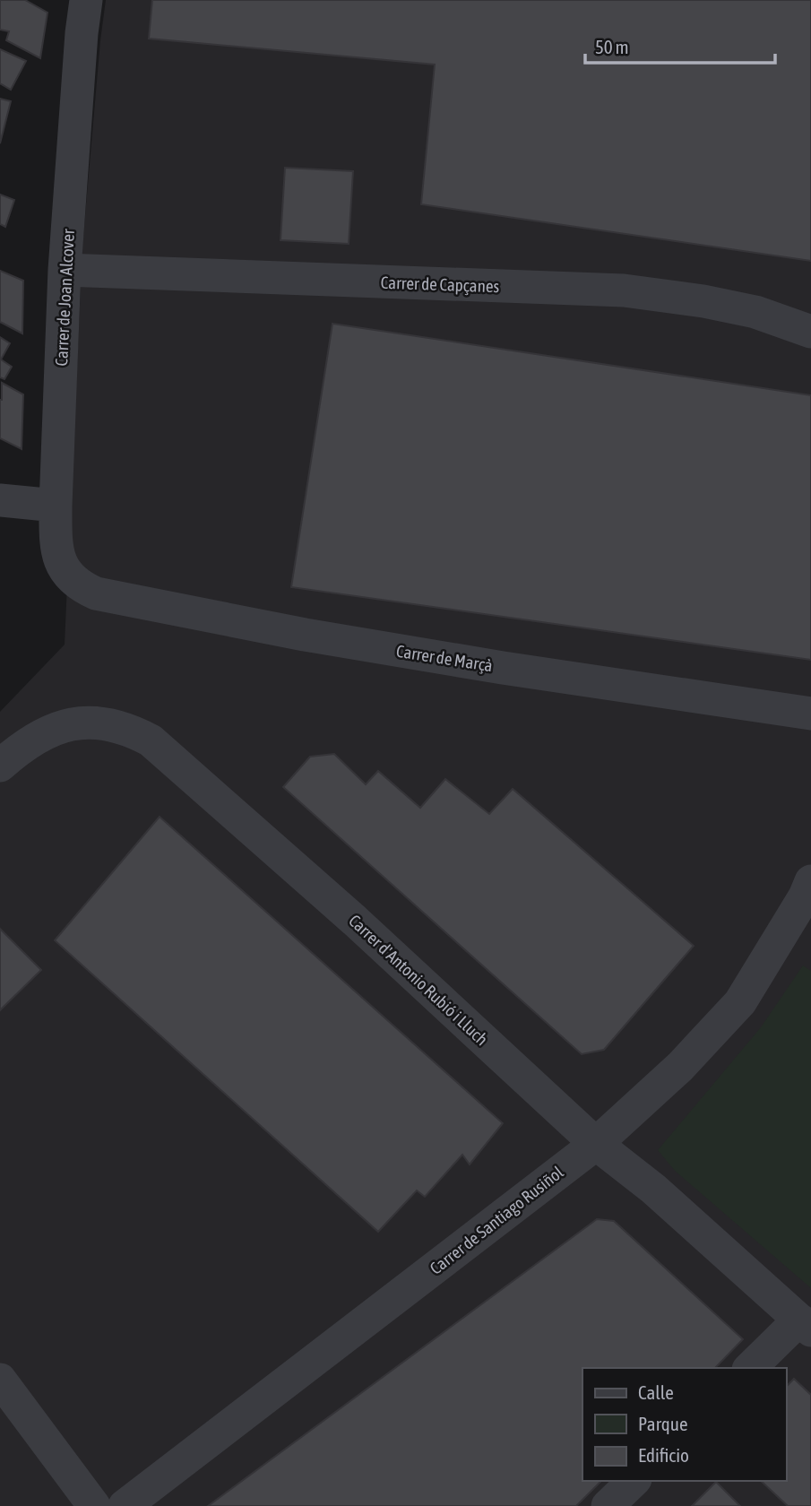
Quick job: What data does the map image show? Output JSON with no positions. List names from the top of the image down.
{
  "streets": {
    "street": [
      "Carrer de Capçanes",
      "Carrer de Joan Alcover",
      "Carrer de Marçà",
      "Carrer d'Antonio Rubió i Lluch",
      "Carrer de Santiago Rusiñol"
    ]
  },
  "crossings": [
    ["Carrer de Capçanes", "Carrer de Joan Alcover"],
    ["Carrer de Joan Alcover", "Carrer de Marçà"],
    ["Carrer d'Antonio Rubió i Lluch", "Carrer de Santiago Rusiñol"]
  ],
  "legend": ["Calle", "Parque", "Edificio"],
  "scale_bar": "50 m"
}
